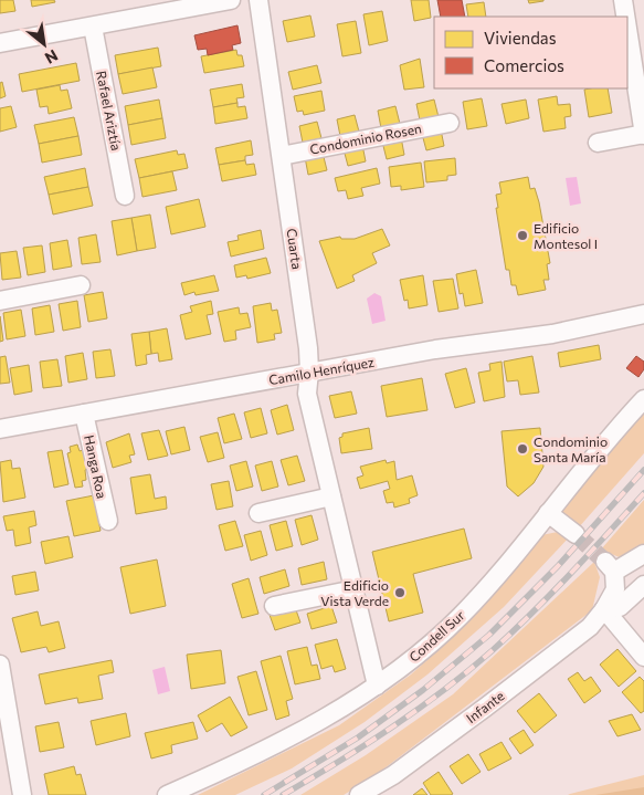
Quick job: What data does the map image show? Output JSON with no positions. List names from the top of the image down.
{
  "streets": {
    "street": [
      "Rafael Ariztía",
      "Condominio Rosen",
      "Cuarta",
      "Camilo Henríquez",
      "Hanga Roa",
      "Condell Sur",
      "Infante"
    ]
  },
  "crossings": [
    ["Condominio Rosen", "Cuarta"],
    ["Cuarta", "Camilo Henríquez"],
    ["Cuarta", "Condell Sur"],
    ["Camilo Henríquez", "Hanga Roa"]
  ],
  "places": ["Edificio Montesol I", "Condominio Santa María", "Edificio Vista Verde"],
  "legend": ["Viviendas", "Comercios"],
  "north": "bottom right"
}
